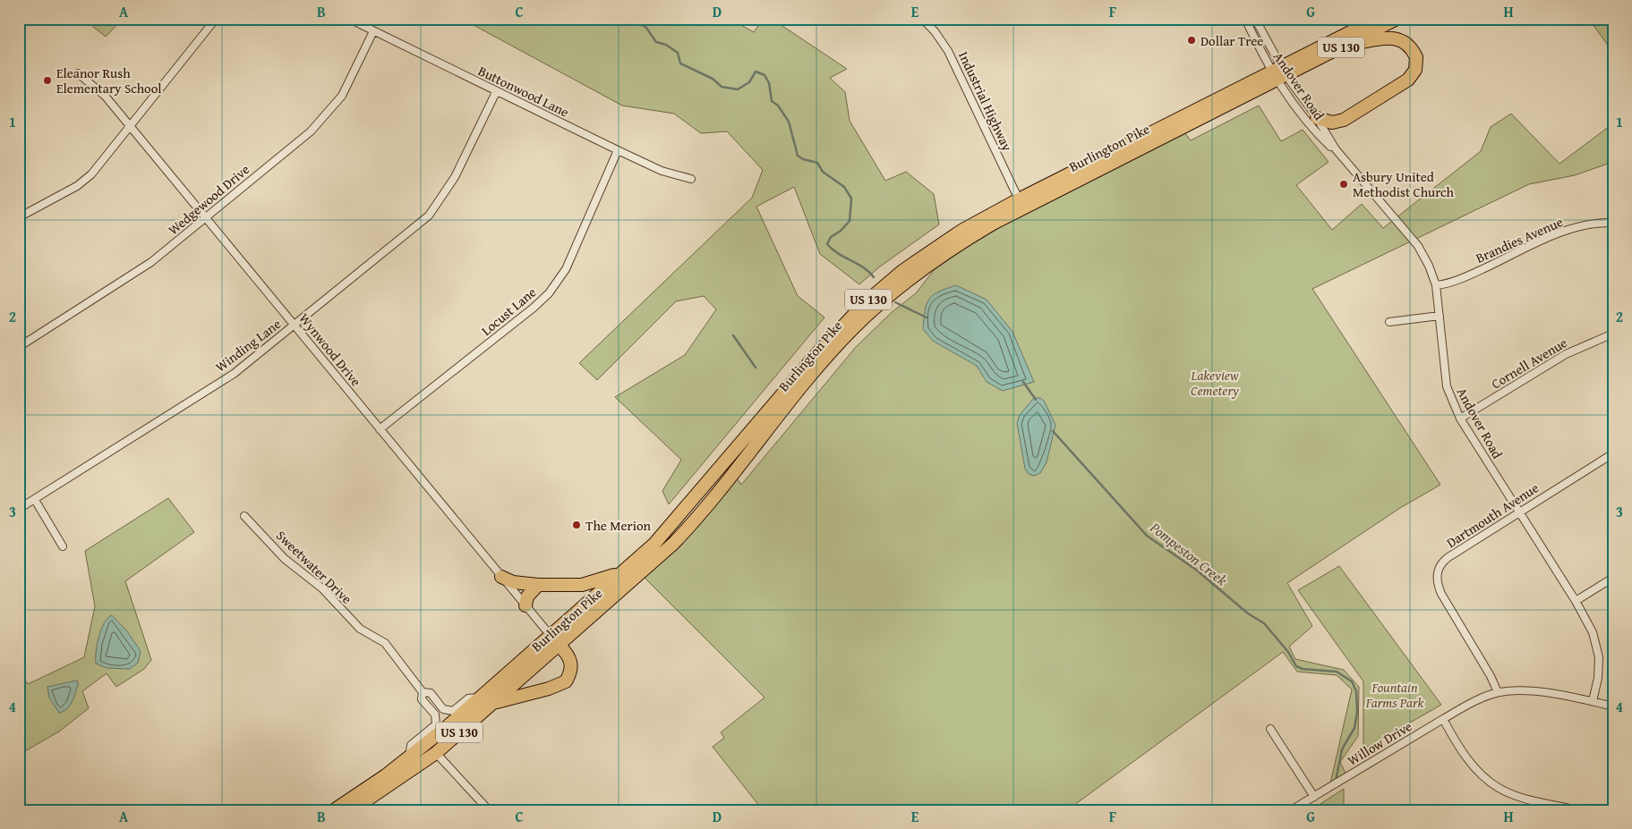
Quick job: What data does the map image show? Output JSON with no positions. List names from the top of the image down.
{
  "streets": {
    "highway": ["US 130", "Burlington Pike"],
    "street": [
      "Andover Road",
      "Buttonwood Lane",
      "Industrial Highway",
      "Wedgewood Drive",
      "Brandies Avenue",
      "Locust Lane",
      "Winding Lane",
      "Wynwood Drive",
      "Cornell Avenue",
      "Dartmouth Avenue",
      "Sweetwater Drive",
      "Willow Drive"
    ]
  },
  "crossings": [
    ["Andover Road", "Burlington Pike"],
    ["Andover Road", "Brandies Avenue"],
    ["Andover Road", "Cornell Avenue"],
    ["Andover Road", "Dartmouth Avenue"],
    ["Andover Road", "Willow Drive"],
    ["Buttonwood Lane", "Wedgewood Drive"],
    ["Buttonwood Lane", "Locust Lane"],
    ["Buttonwood Lane", "Winding Lane"],
    ["Industrial Highway", "Burlington Pike"],
    ["Burlington Pike", "Wynwood Drive"],
    ["Burlington Pike", "Sweetwater Drive"],
    ["Wedgewood Drive", "Wynwood Drive"],
    ["Locust Lane", "Wynwood Drive"],
    ["Winding Lane", "Wynwood Drive"],
    ["Dartmouth Avenue", "Willow Drive"]
  ],
  "water": ["Pompeston Creek"],
  "parks": ["Lakeview Cemetery", "Fountain Farms Park"],
  "places": [
    "Dollar Tree",
    "Eleanor Rush Elementary School",
    "Asbury United Methodist Church",
    "The Merion"
  ],
  "grid": {
    "columns": [
      "A",
      "B",
      "C",
      "D",
      "E",
      "F",
      "G",
      "H"
    ],
    "rows": [
      "1",
      "2",
      "3",
      "4"
    ]
  }
}
